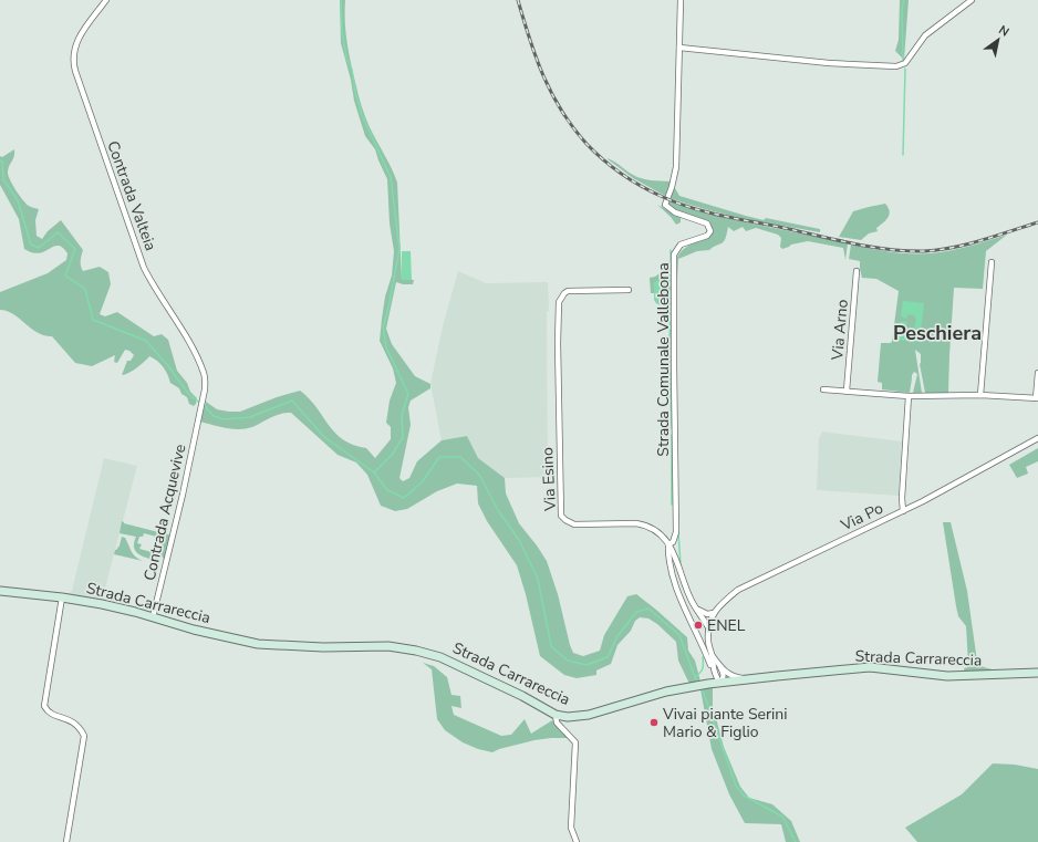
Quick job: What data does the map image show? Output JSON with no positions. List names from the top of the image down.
{
  "streets": {
    "main road": ["Strada Carrareccia"],
    "street": [
      "Contrada Valteia",
      "Via Arno",
      "Strada Comunale Vallebona",
      "Via Esino",
      "Contrada Acquevive",
      "Via Po"
    ]
  },
  "crossings": [
    ["Contrada Valteia", "Contrada Acquevive"],
    ["Strada Comunale Vallebona", "Via Esino"],
    ["Contrada Acquevive", "Strada Carrareccia"]
  ],
  "districts": ["Peschiera"],
  "places": ["ENEL", "Vivai piante Serini Mario & Figlio"],
  "north": "top right"
}
